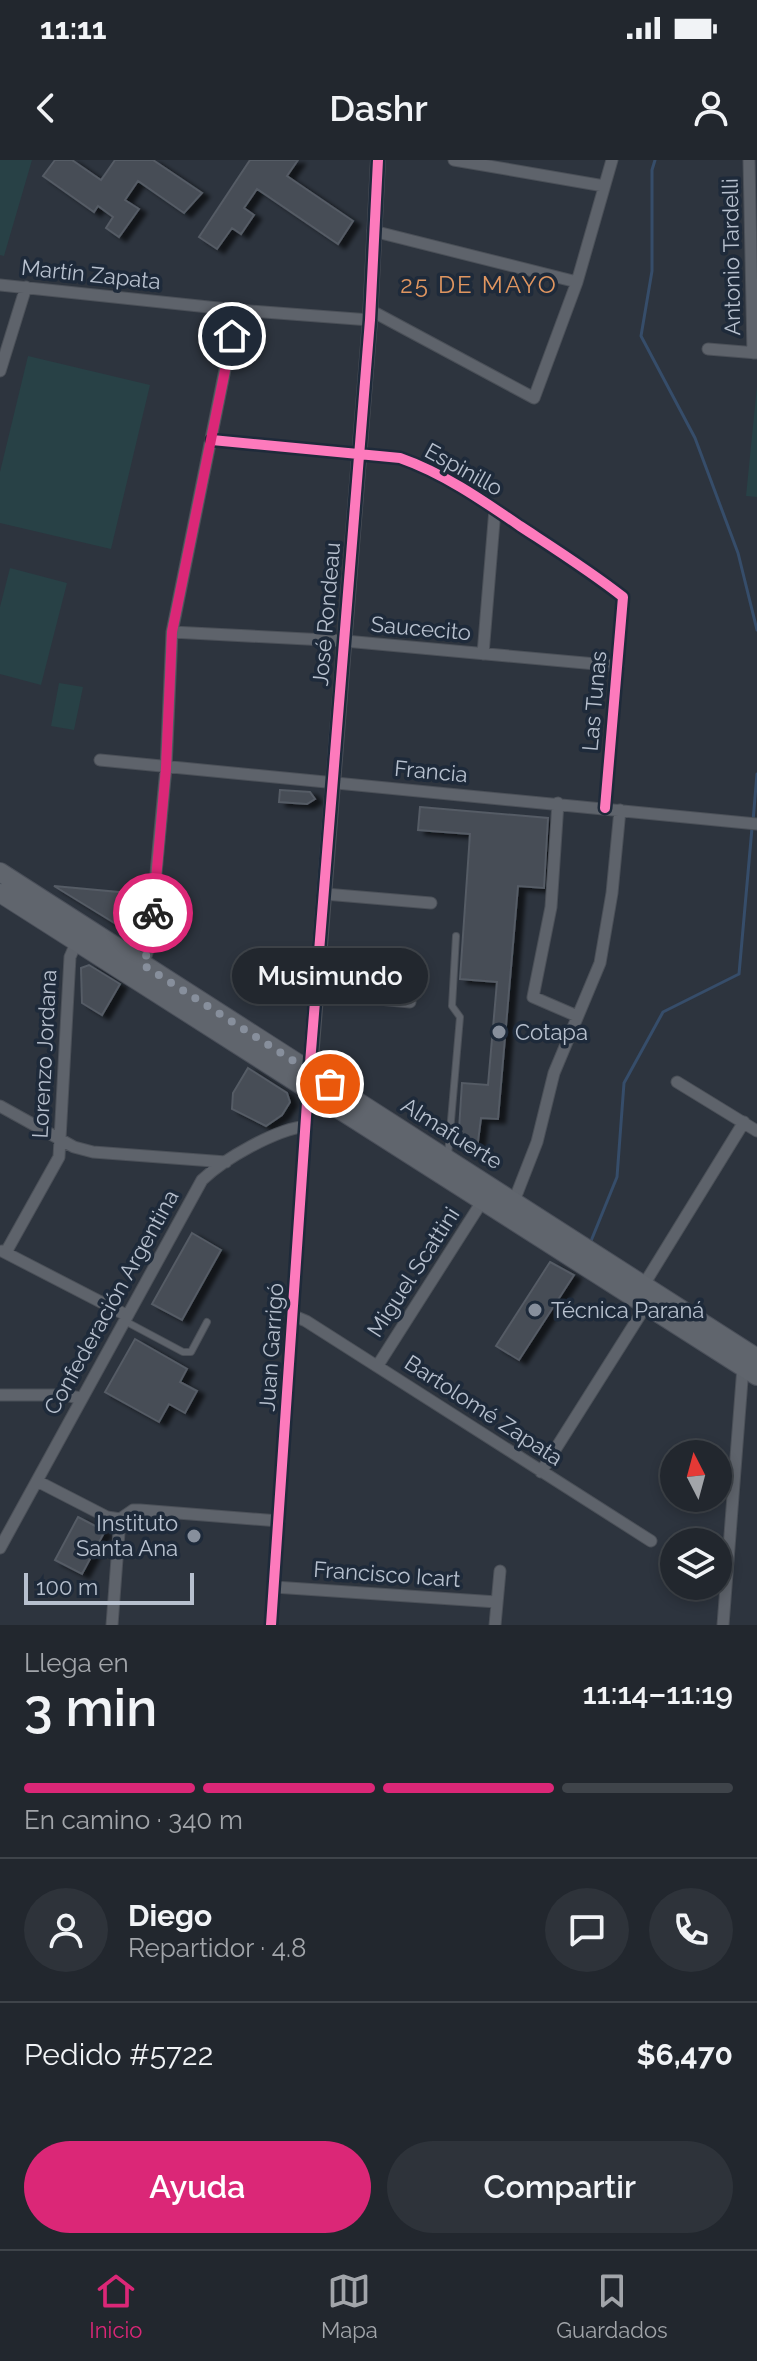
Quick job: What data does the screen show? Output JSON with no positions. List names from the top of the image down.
{
  "streets": {
    "main road": ["Almafuerte"],
    "street": [
      "Antonio Tardelli",
      "Martín Zapata",
      "Espinillo",
      "José Rondeau",
      "Saucecito",
      "Las Tunas",
      "Francia",
      "Lorenzo Jordana",
      "Miguel Scattini",
      "Confederación Argentina",
      "Juan Garrigó",
      "Bartolomé Zapata",
      "Francisco Icart"
    ]
  },
  "crossings": [
    ["Martín Zapata", "José Rondeau"],
    ["Espinillo", "José Rondeau"],
    ["Espinillo", "Las Tunas"],
    ["José Rondeau", "Saucecito"],
    ["José Rondeau", "Francia"],
    ["José Rondeau", "Almafuerte"],
    ["José Rondeau", "Juan Garrigó"],
    ["Saucecito", "Las Tunas"],
    ["Las Tunas", "Francia"],
    ["Lorenzo Jordana", "Almafuerte"],
    ["Almafuerte", "Miguel Scattini"],
    ["Almafuerte", "Juan Garrigó"],
    ["Miguel Scattini", "Bartolomé Zapata"],
    ["Confederación Argentina", "Juan Garrigó"],
    ["Juan Garrigó", "Bartolomé Zapata"],
    ["Juan Garrigó", "Francisco Icart"]
  ],
  "districts": ["25 DE MAYO"],
  "places": [
    "Cotapa",
    "Musimundo",
    "Técnica Paraná",
    "Instituto Santa Ana"
  ],
  "scale_bar": "100 m",
  "north": "top",
  "page": {
    "status": "11:11",
    "header": "Dashr",
    "bubble": "Musimundo",
    "scale": "100 m",
    "heading": ["3 min", "Llega en", "11:14–11:19"],
    "panel": [
      "Diego",
      "Repartidor · 4.8",
      "Pedido #5722",
      "$6,470"
    ],
    "bar": "En camino · 340 m",
    "buttons": ["Ayuda", "Compartir"],
    "tabs": ["Inicio", "Mapa", "Guardados"]
  }
}
